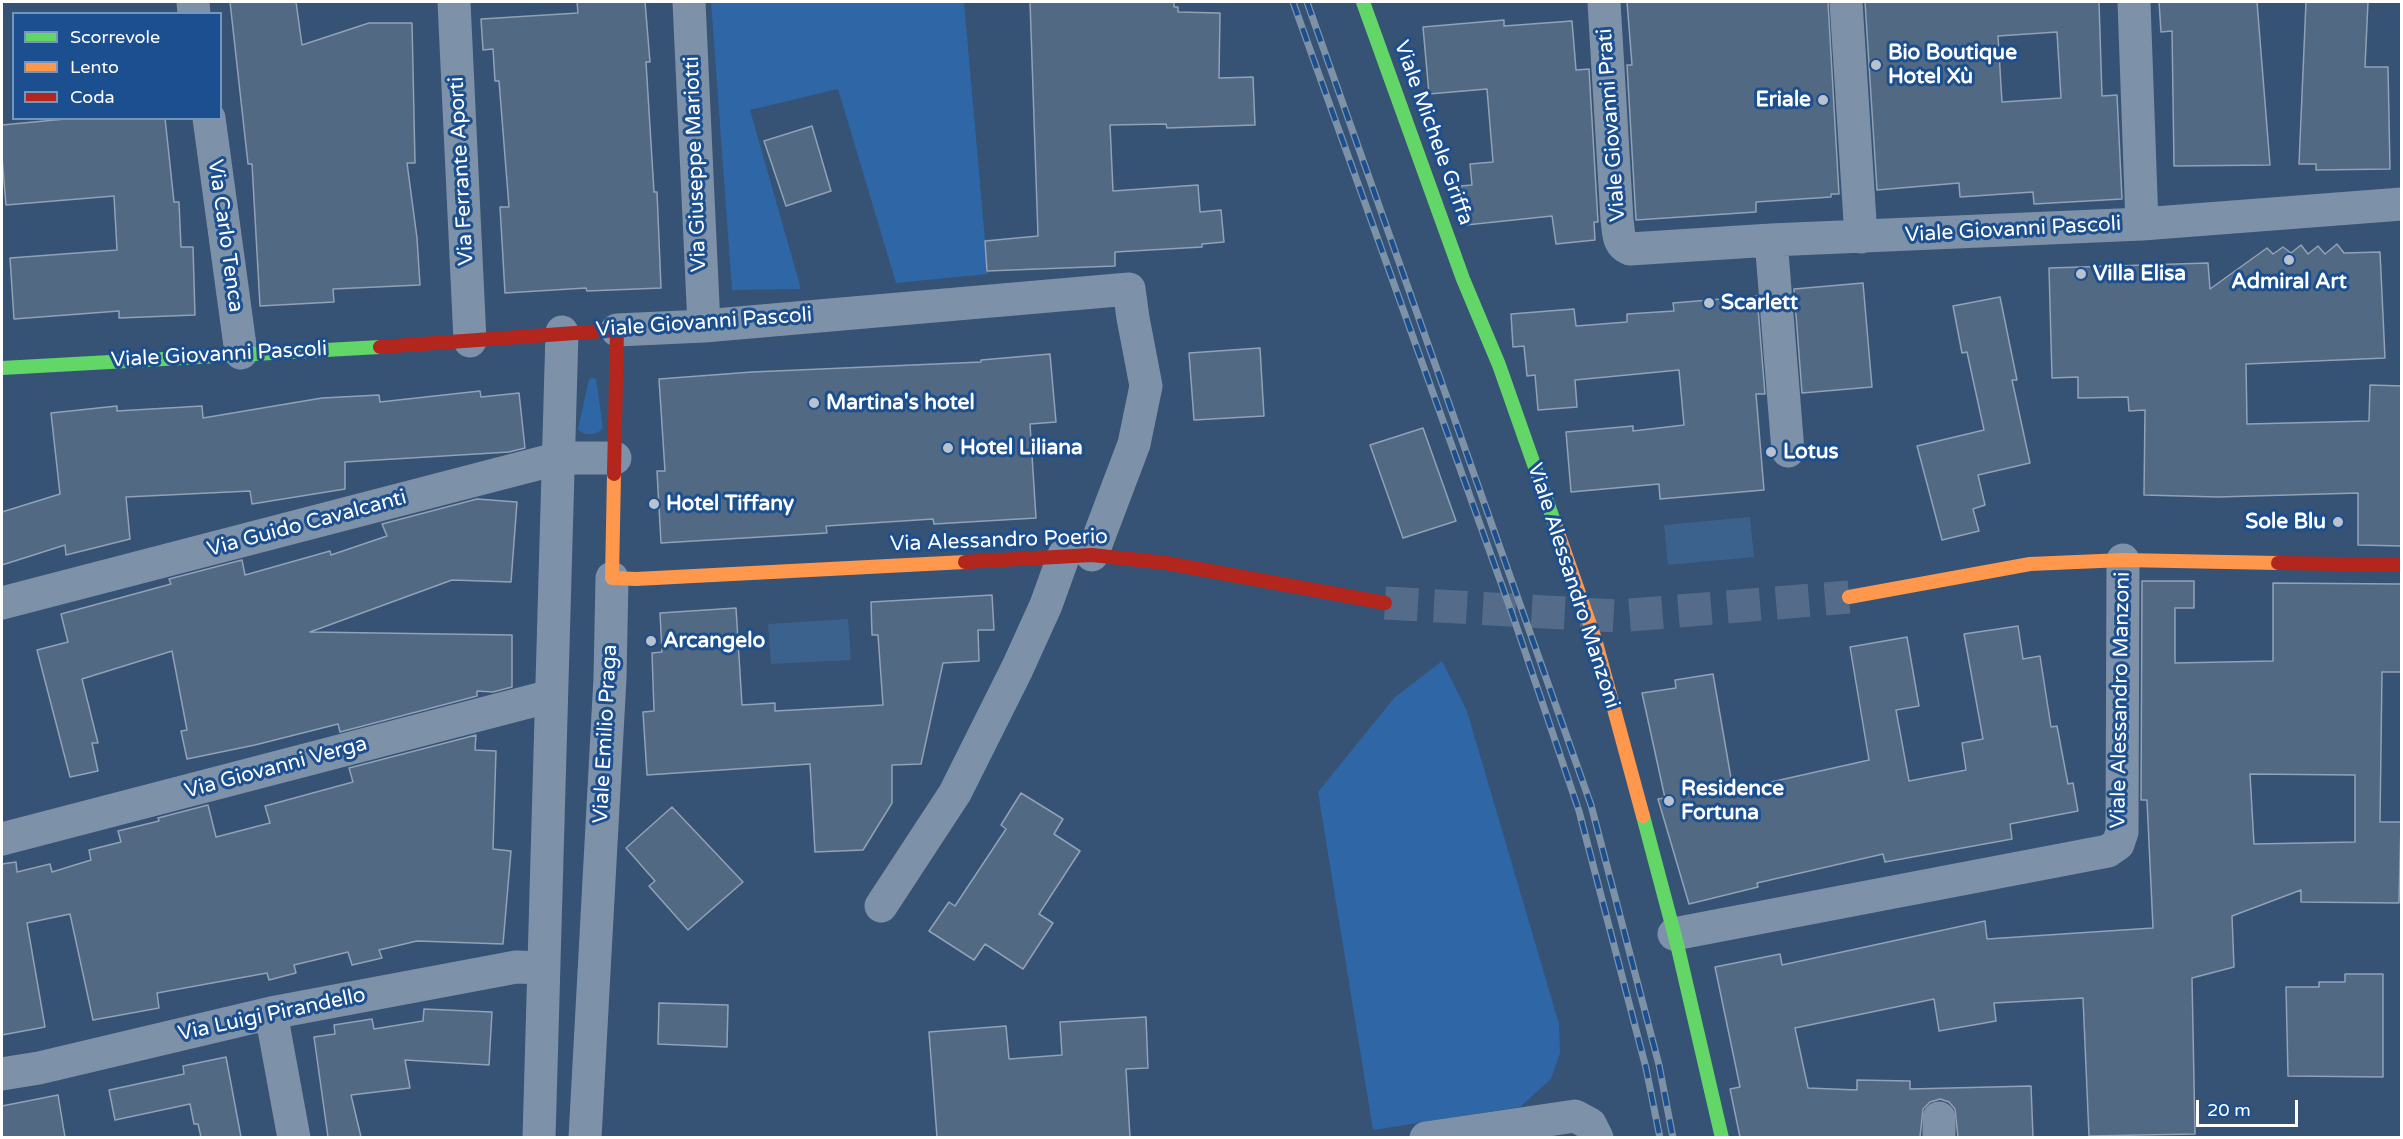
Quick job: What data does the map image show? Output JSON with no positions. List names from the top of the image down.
{
  "streets": {
    "street": [
      "Viale Giovanni Prati",
      "Viale Michele Griffa",
      "Via Giuseppe Mariotti",
      "Via Ferrante Aporti",
      "Viale Giovanni Pascoli",
      "Via Carlo Tenca",
      "Via Guido Cavalcanti",
      "Via Alessandro Poerio",
      "Viale Alessandro Manzoni",
      "Viale Emilio Praga",
      "Via Giovanni Verga",
      "Via Luigi Pirandello"
    ]
  },
  "crossings": [
    ["Viale Giovanni Prati", "Viale Giovanni Pascoli"],
    ["Viale Michele Griffa", "Viale Alessandro Manzoni"],
    ["Via Giuseppe Mariotti", "Viale Giovanni Pascoli"],
    ["Via Ferrante Aporti", "Viale Giovanni Pascoli"],
    ["Viale Giovanni Pascoli", "Via Carlo Tenca"],
    ["Viale Giovanni Pascoli", "Via Alessandro Poerio"],
    ["Viale Giovanni Pascoli", "Viale Emilio Praga"],
    ["Via Guido Cavalcanti", "Viale Emilio Praga"],
    ["Via Alessandro Poerio", "Viale Emilio Praga"]
  ],
  "places": [
    "Bio Boutique Hotel Xù",
    "Eriale",
    "Admiral Art",
    "Villa Elisa",
    "Scarlett",
    "Martina's hotel",
    "Hotel Liliana",
    "Lotus",
    "Hotel Tiffany",
    "Sole Blu",
    "Arcangelo",
    "Residence Fortuna"
  ],
  "legend": ["Scorrevole", "Lento", "Coda"],
  "scale_bar": "20 m"
}
